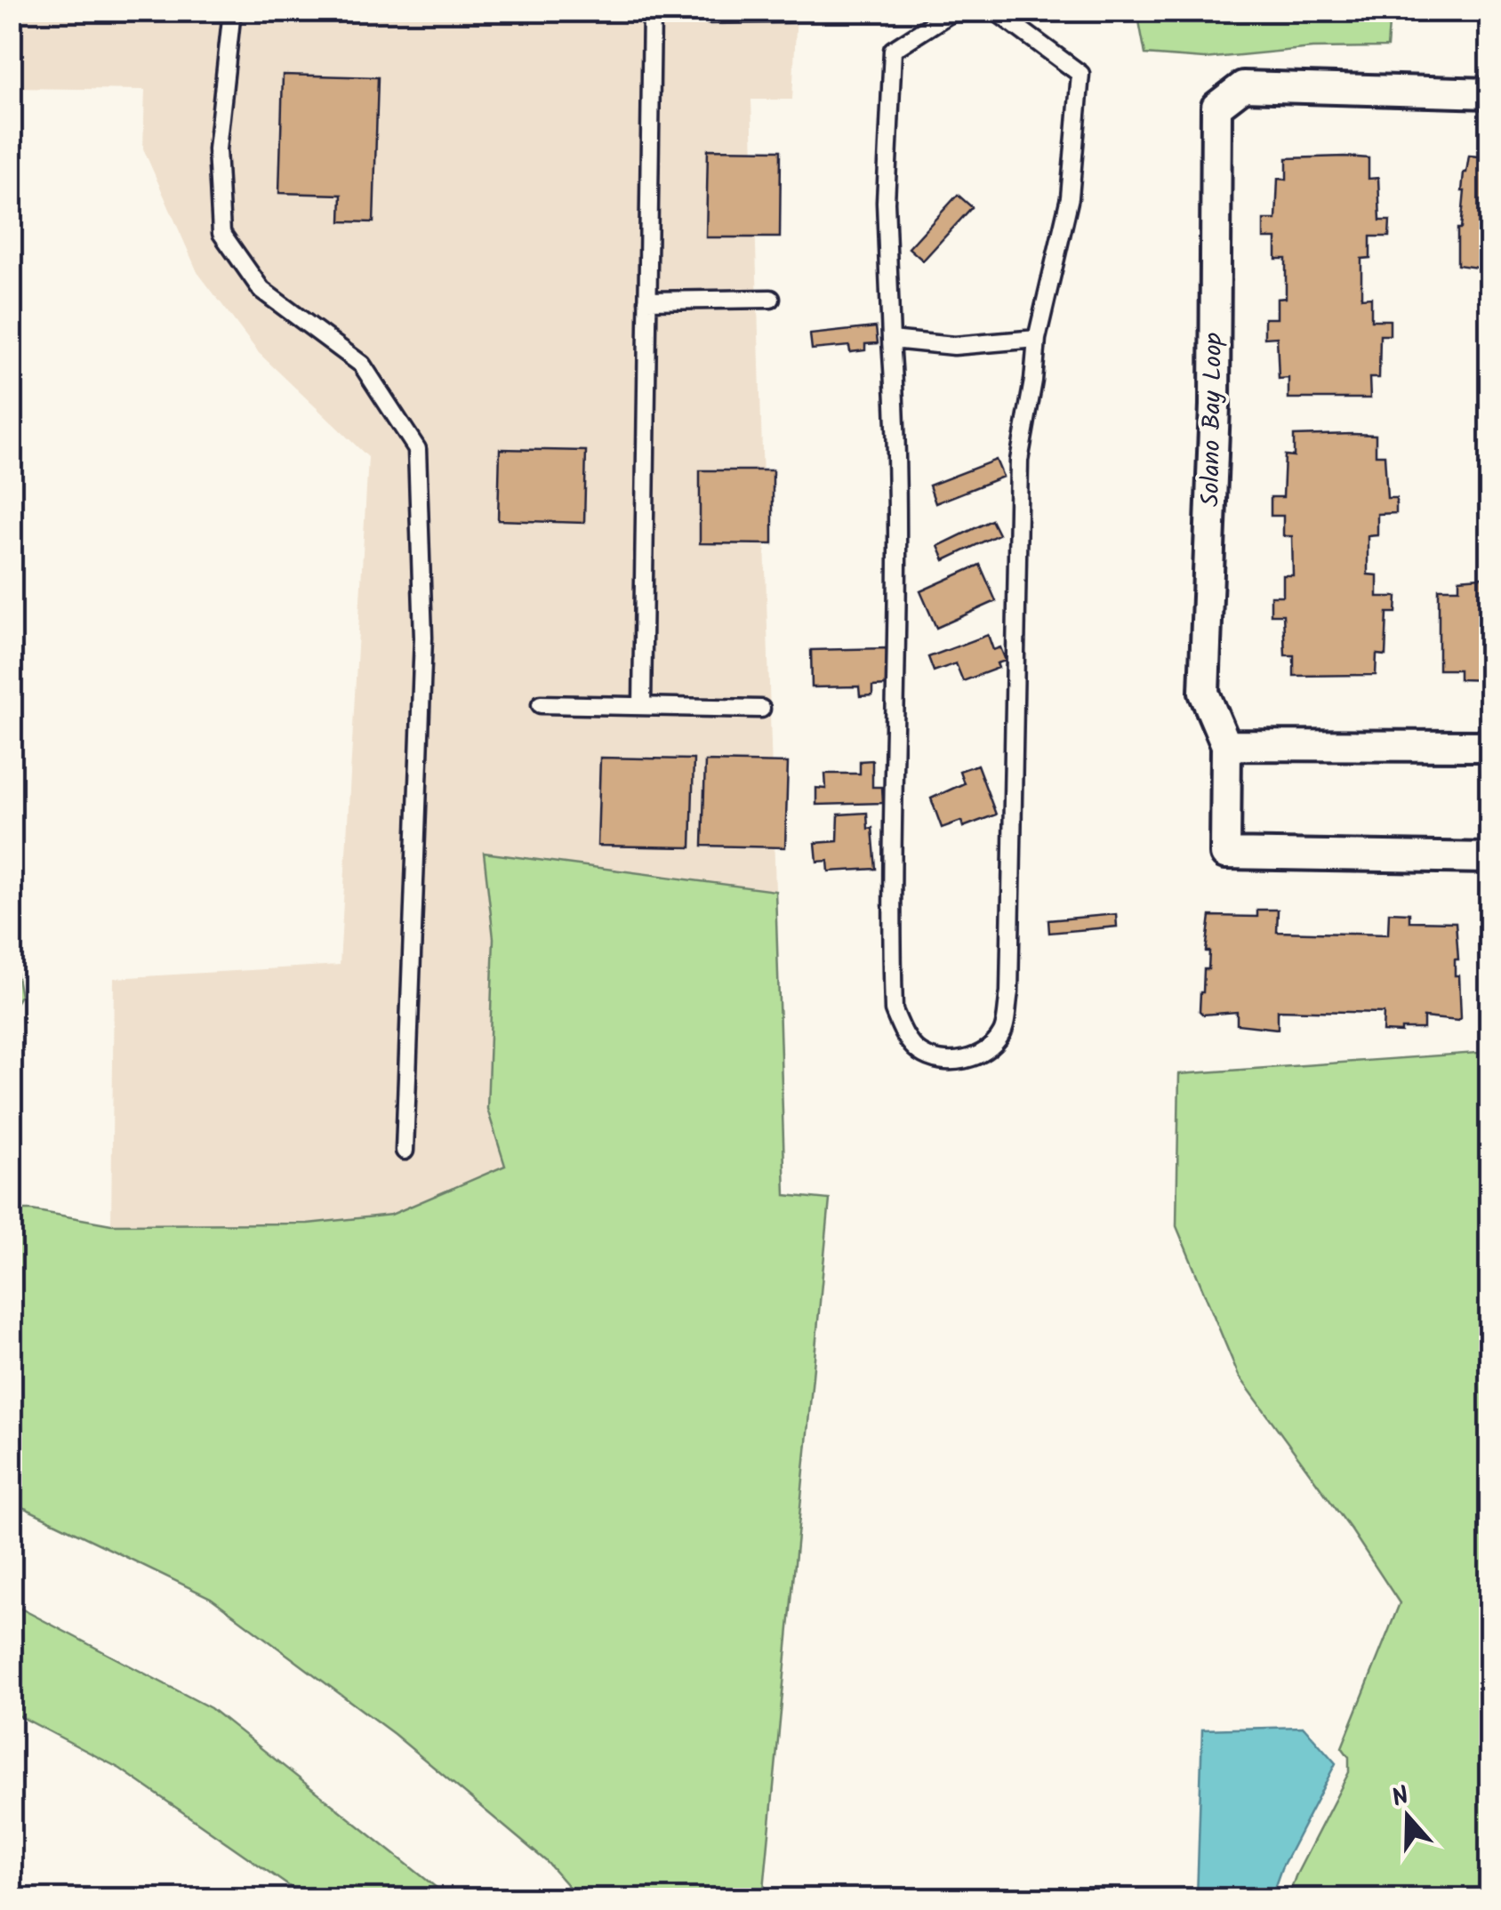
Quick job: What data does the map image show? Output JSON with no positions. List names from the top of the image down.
{
  "streets": {
    "street": ["Solano Bay Loop"]
  },
  "north": "top"
}
